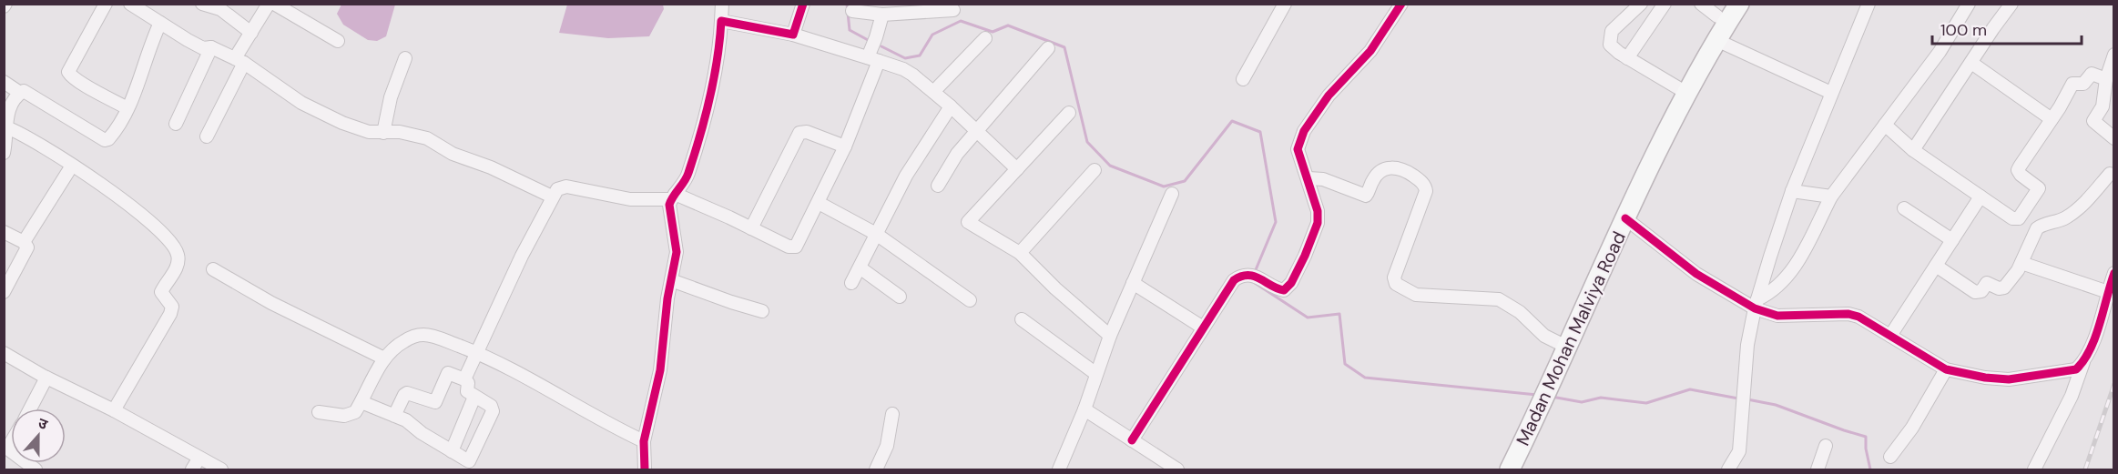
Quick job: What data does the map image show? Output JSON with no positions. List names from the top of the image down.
{
  "streets": {
    "highway": ["Madan Mohan Malviya Road"]
  },
  "scale_bar": "100 m",
  "north": "top"
}
